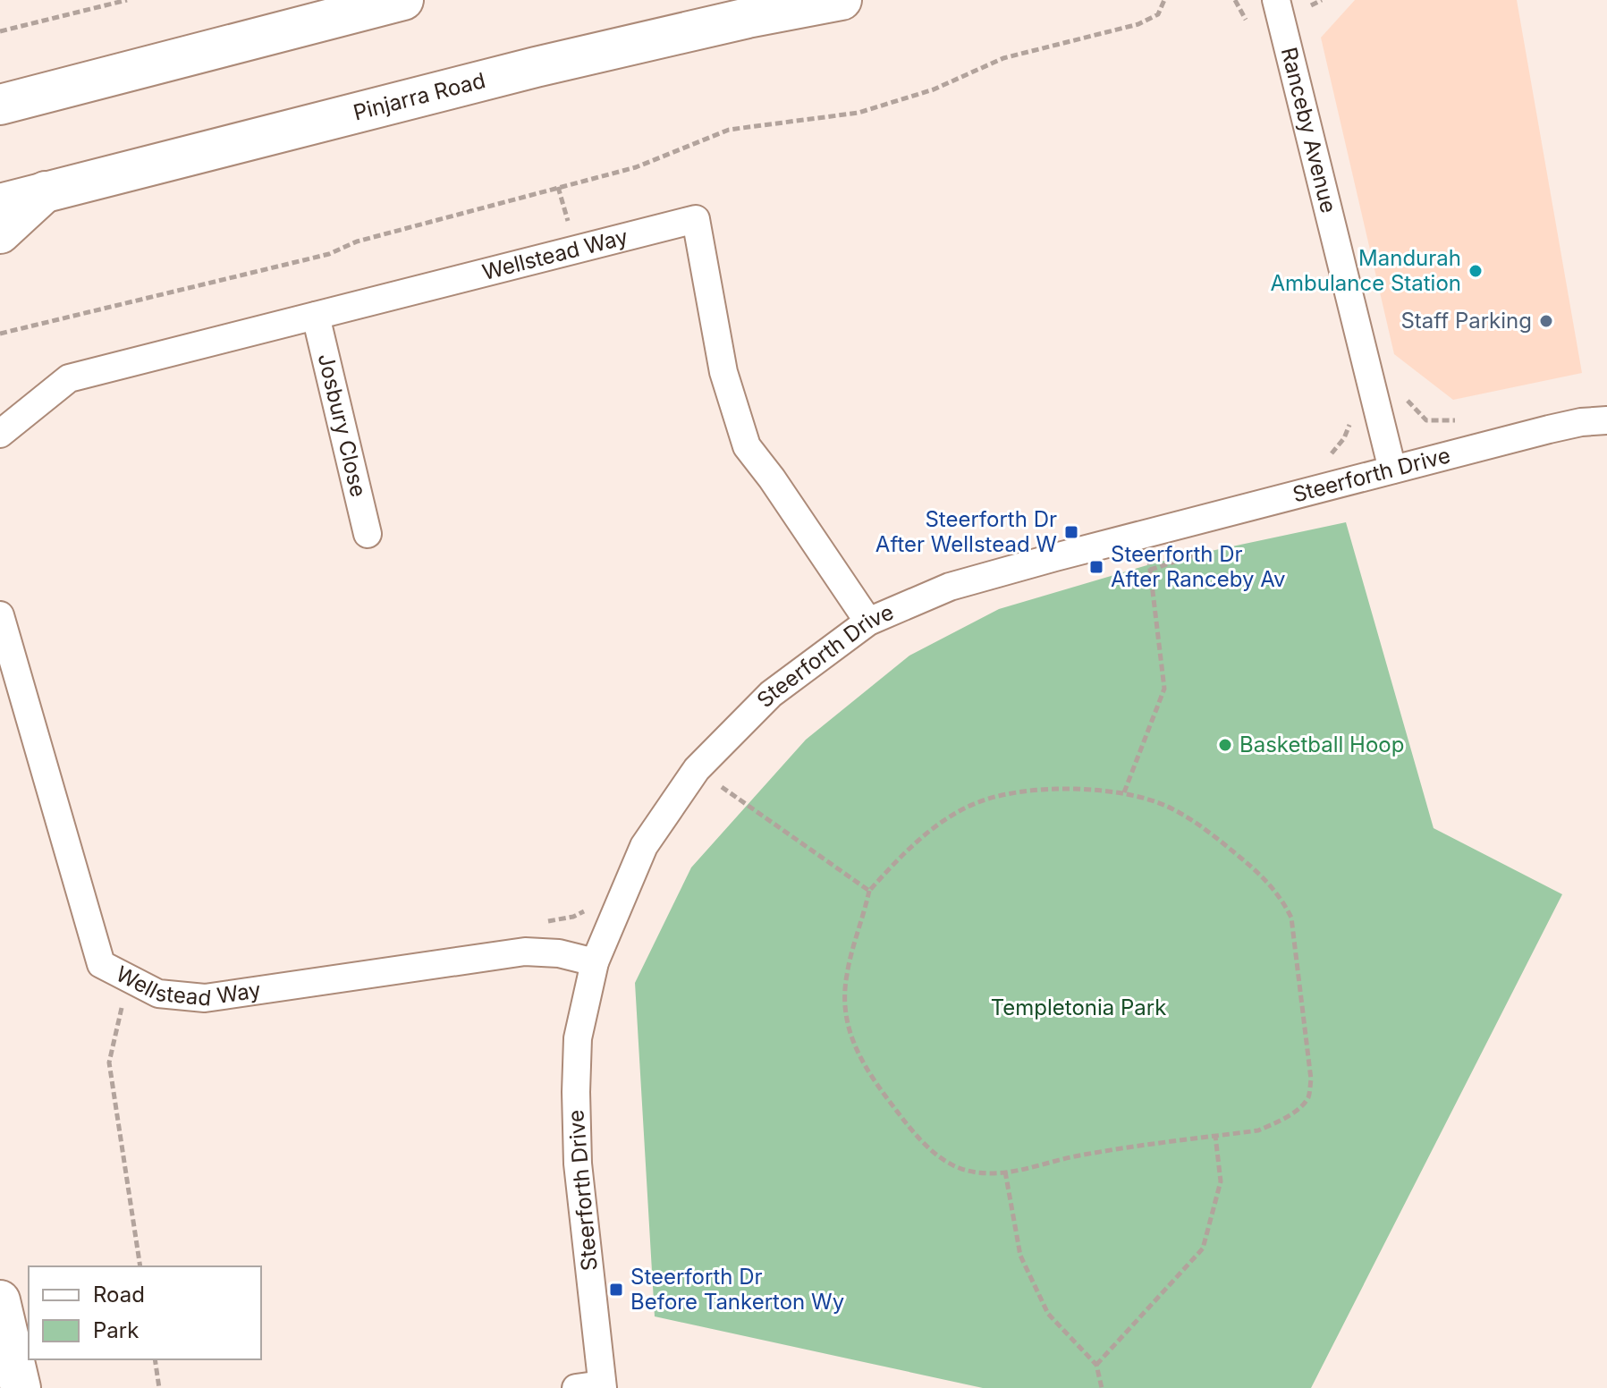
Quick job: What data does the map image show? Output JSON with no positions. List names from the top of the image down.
{
  "streets": {
    "main road": ["Pinjarra Road"],
    "street": [
      "Ranceby Avenue",
      "Wellstead Way",
      "Josbury Close",
      "Steerforth Drive"
    ]
  },
  "crossings": [
    ["Ranceby Avenue", "Steerforth Drive"],
    ["Wellstead Way", "Josbury Close"],
    ["Wellstead Way", "Steerforth Drive"]
  ],
  "parks": ["Templetonia Park"],
  "places": {
    "other": ["Mandurah Ambulance Station", "Staff Parking", "Basketball Hoop"],
    "transit": ["Steerforth Dr After Wellstead W", "Steerforth Dr After Ranceby Av", "Steerforth Dr Before Tankerton Wy"]
  },
  "legend": ["Road", "Park"]
}
